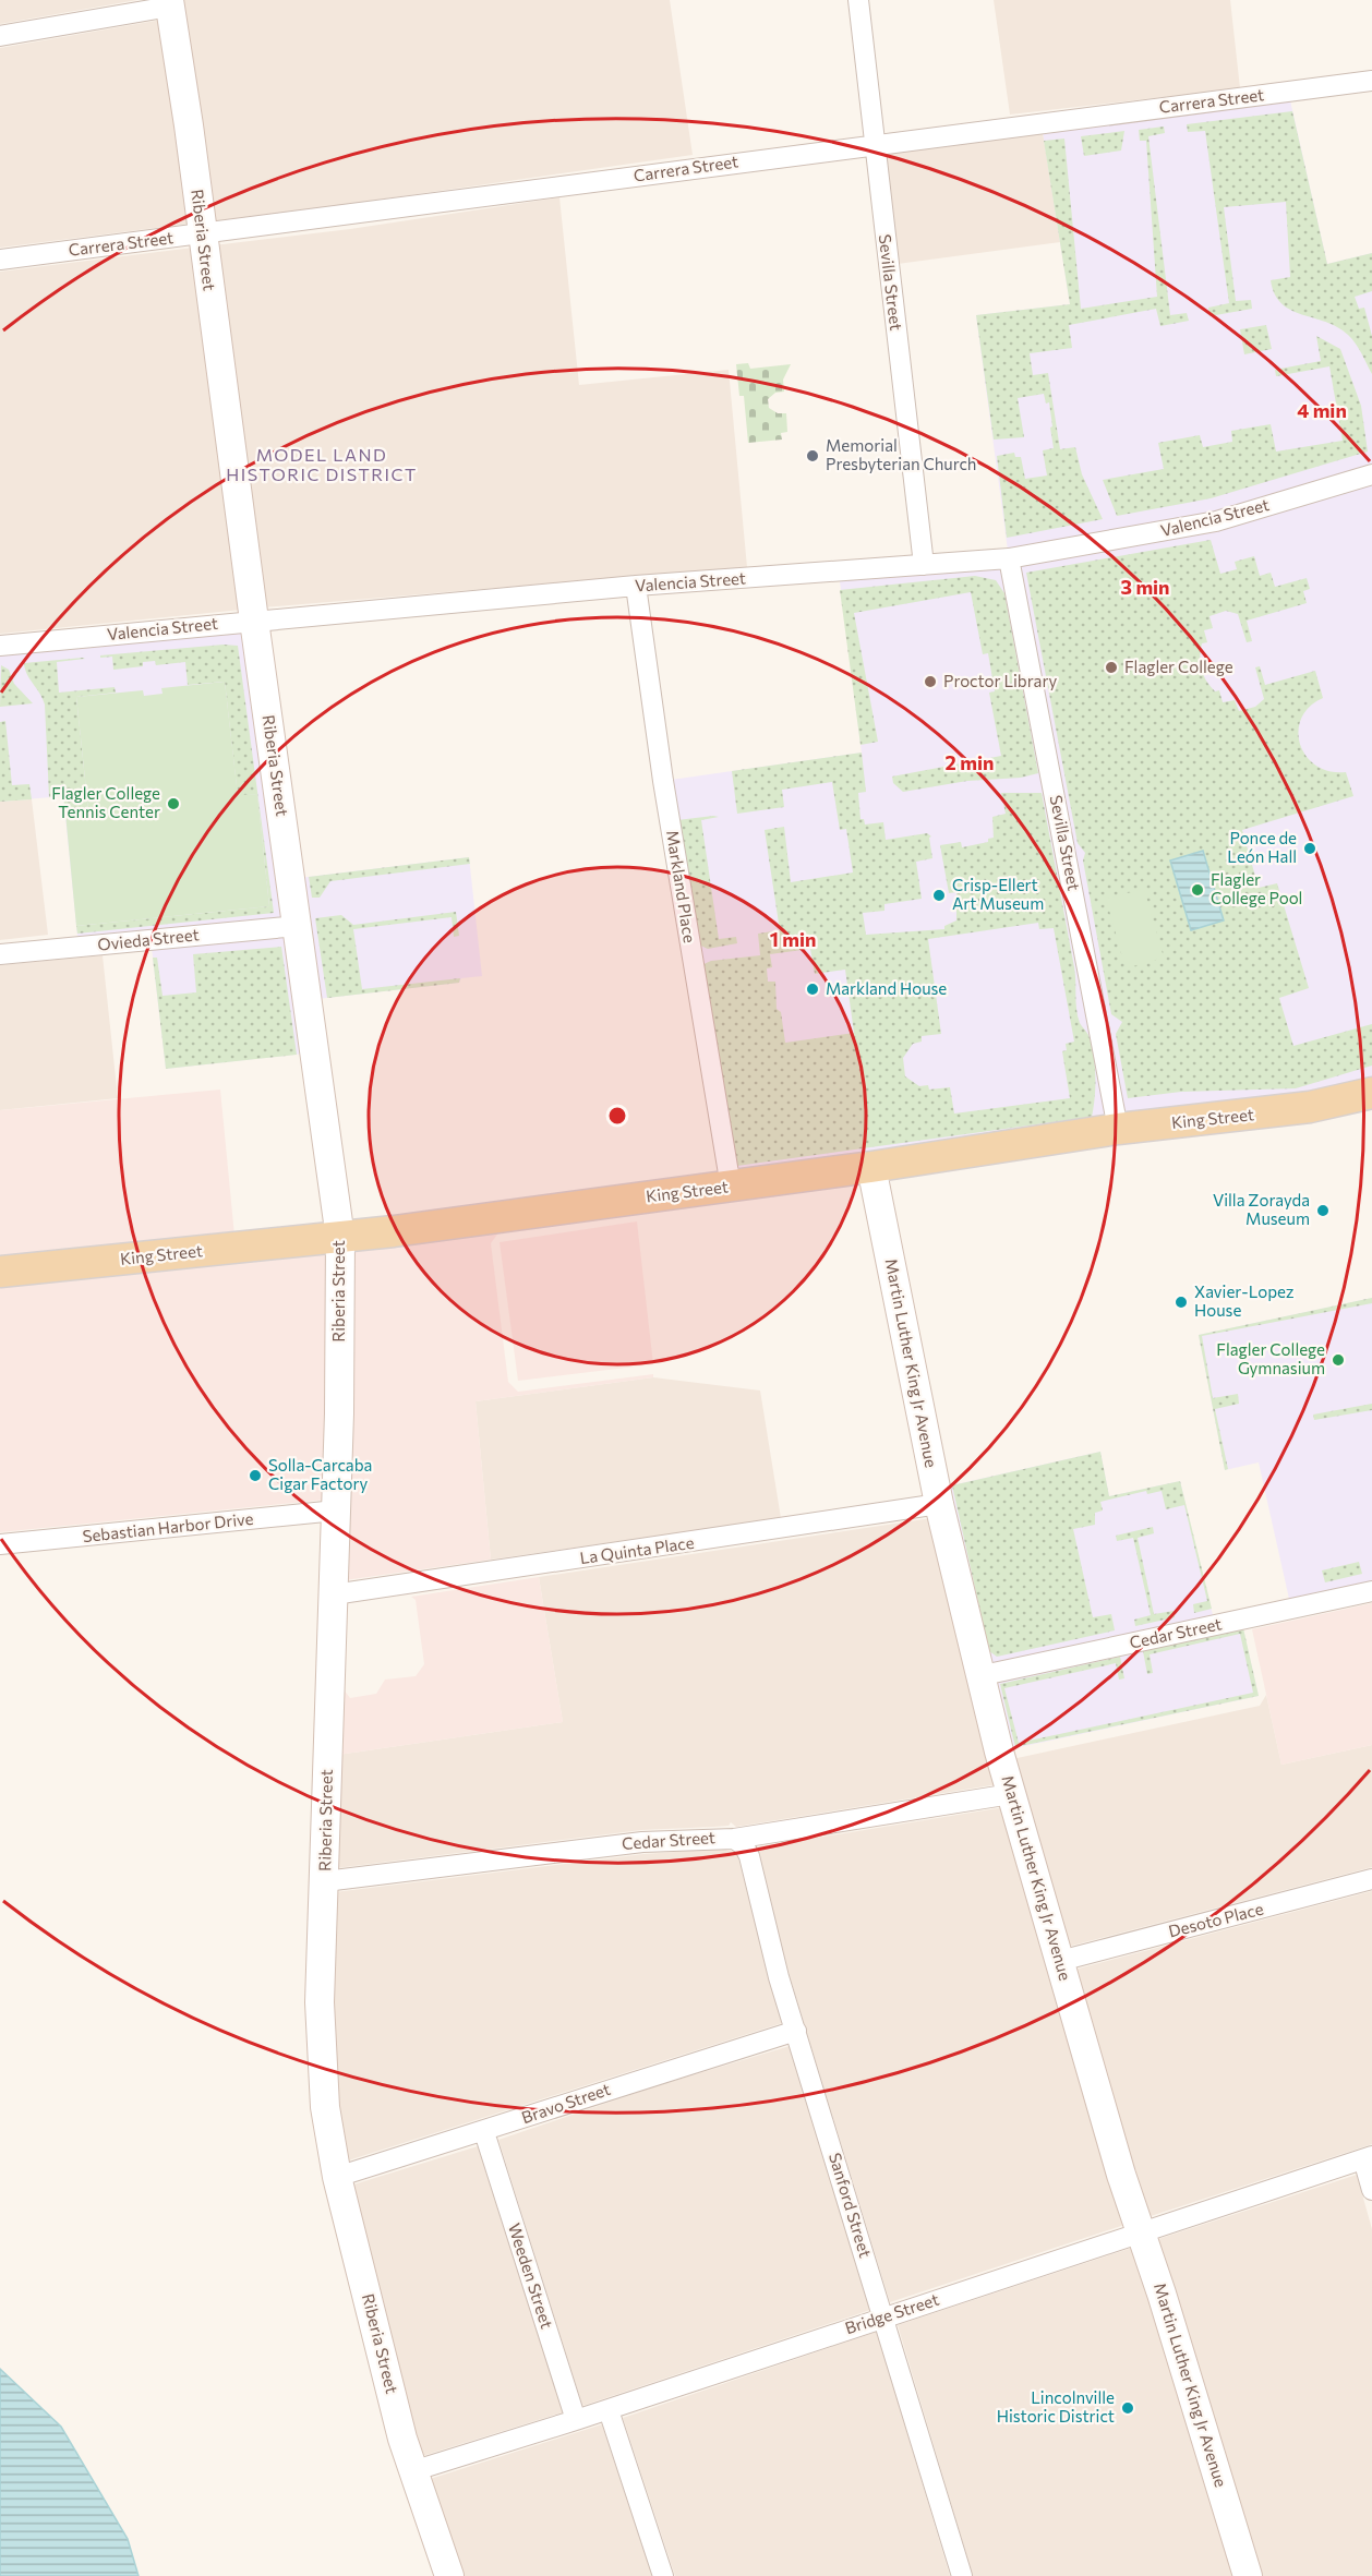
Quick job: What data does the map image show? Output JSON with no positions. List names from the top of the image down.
{
  "streets": {
    "main road": ["King Street"],
    "street": [
      "Carrera Street",
      "Riberia Street",
      "Sevilla Street",
      "Valencia Street",
      "Markland Place",
      "Ovieda Street",
      "Martin Luther King Jr Avenue",
      "Sebastian Harbor Drive",
      "La Quinta Place",
      "Cedar Street",
      "Desoto Place",
      "Bravo Street",
      "Sanford Street",
      "Weeden Street",
      "Bridge Street"
    ]
  },
  "crossings": [
    ["Carrera Street", "Riberia Street"],
    ["Carrera Street", "Sevilla Street"],
    ["Riberia Street", "Valencia Street"],
    ["Riberia Street", "Ovieda Street"],
    ["Riberia Street", "King Street"],
    ["Riberia Street", "Sebastian Harbor Drive"],
    ["Riberia Street", "La Quinta Place"],
    ["Riberia Street", "Cedar Street"],
    ["Riberia Street", "Bravo Street"],
    ["Riberia Street", "Bridge Street"],
    ["Sevilla Street", "Valencia Street"],
    ["Sevilla Street", "King Street"],
    ["Valencia Street", "Markland Place"],
    ["Markland Place", "King Street"],
    ["King Street", "Martin Luther King Jr Avenue"],
    ["Martin Luther King Jr Avenue", "La Quinta Place"],
    ["Martin Luther King Jr Avenue", "Cedar Street"],
    ["Martin Luther King Jr Avenue", "Desoto Place"],
    ["Martin Luther King Jr Avenue", "Bridge Street"],
    ["Cedar Street", "Sanford Street"],
    ["Bravo Street", "Sanford Street"],
    ["Bravo Street", "Weeden Street"],
    ["Sanford Street", "Bridge Street"],
    ["Weeden Street", "Bridge Street"]
  ],
  "districts": ["MODEL LAND HISTORIC DISTRICT"],
  "places": [
    "Memorial Presbyterian Church",
    "Flagler College",
    "Proctor Library",
    "Flagler College Tennis Center",
    "Ponce de León Hall",
    "Flagler College Pool",
    "Crisp-Ellert Art Museum",
    "Markland House",
    "Villa Zorayda Museum",
    "Xavier-Lopez House",
    "Flagler College Gymnasium",
    "Solla-Carcaba Cigar Factory",
    "Lincolnville Historic District"
  ],
  "rings": [
    "4 min",
    "3 min",
    "2 min",
    "1 min"
  ]
}
